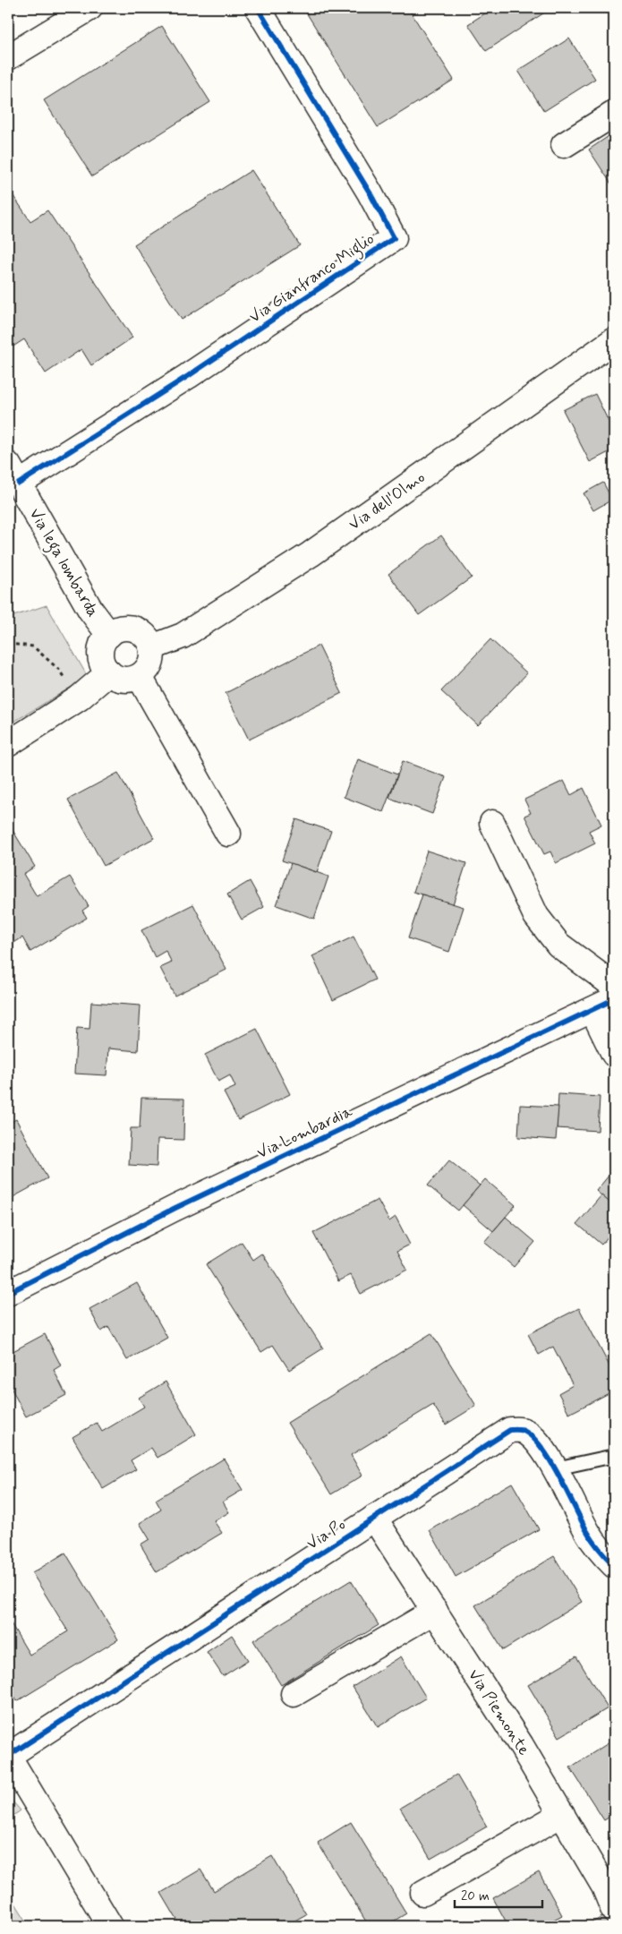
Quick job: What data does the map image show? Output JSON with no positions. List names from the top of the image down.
{
  "streets": {
    "street": [
      "Via Gianfranco Miglio",
      "Via dell'Olmo",
      "Via lega lombarda",
      "Via Lombardia",
      "Via Po",
      "Via Piemonte"
    ]
  },
  "crossings": [
    ["Via Gianfranco Miglio", "Via lega lombarda"],
    ["Via dell'Olmo", "Via lega lombarda"],
    ["Via Po", "Via Piemonte"]
  ],
  "scale_bar": "20 m"
}
